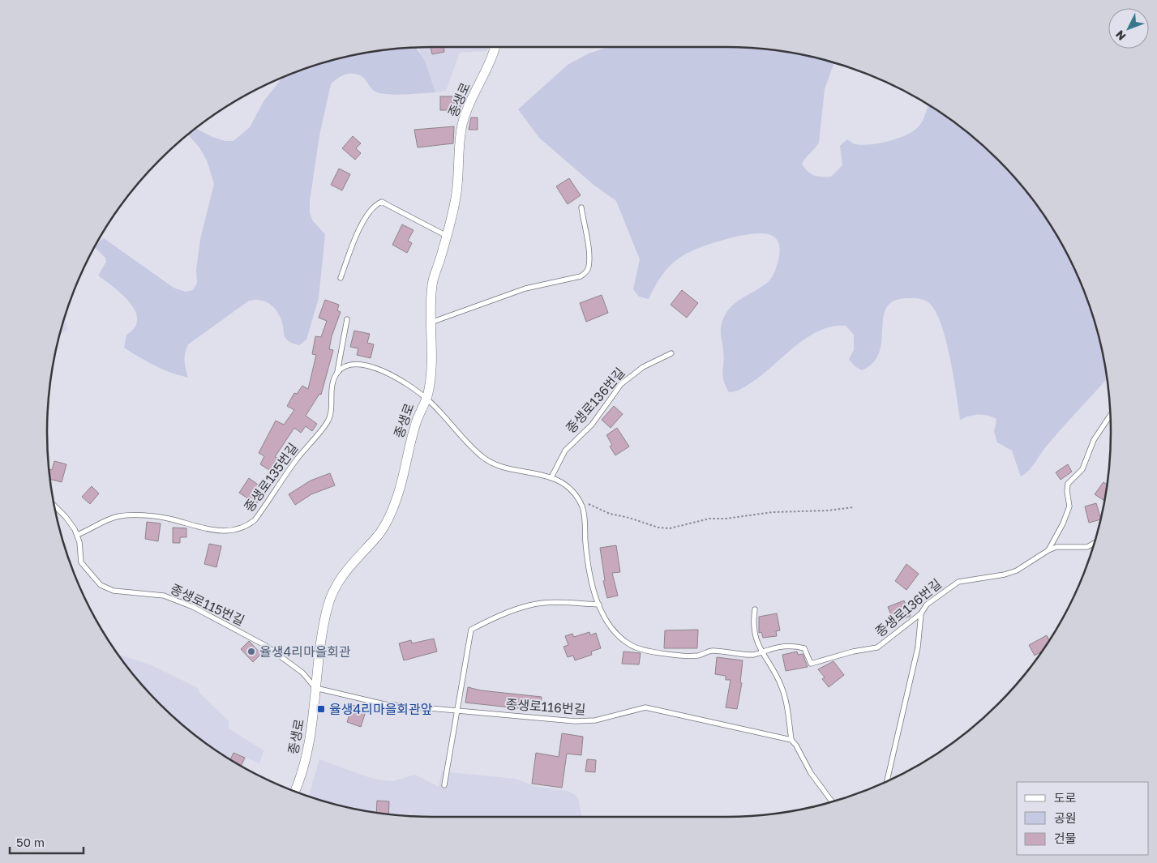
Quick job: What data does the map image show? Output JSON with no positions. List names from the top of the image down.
{
  "streets": {
    "street": ["종생로"],
    "lane": [
      "종생로136번길",
      "종생로135번길",
      "종생로115번길",
      "종생로116번길"
    ]
  },
  "crossings": [
    ["종생로", "종생로136번길"],
    ["종생로", "종생로115번길"],
    ["종생로", "종생로116번길"],
    ["종생로135번길", "종생로115번길"],
    ["종생로115번길", "종생로116번길"]
  ],
  "places": {
    "other": ["율생4리마을회관"],
    "transit": ["율생4리마을회관앞"]
  },
  "legend": ["도로", "공원", "건물"],
  "scale_bar": "50 m",
  "north": "bottom left"
}
